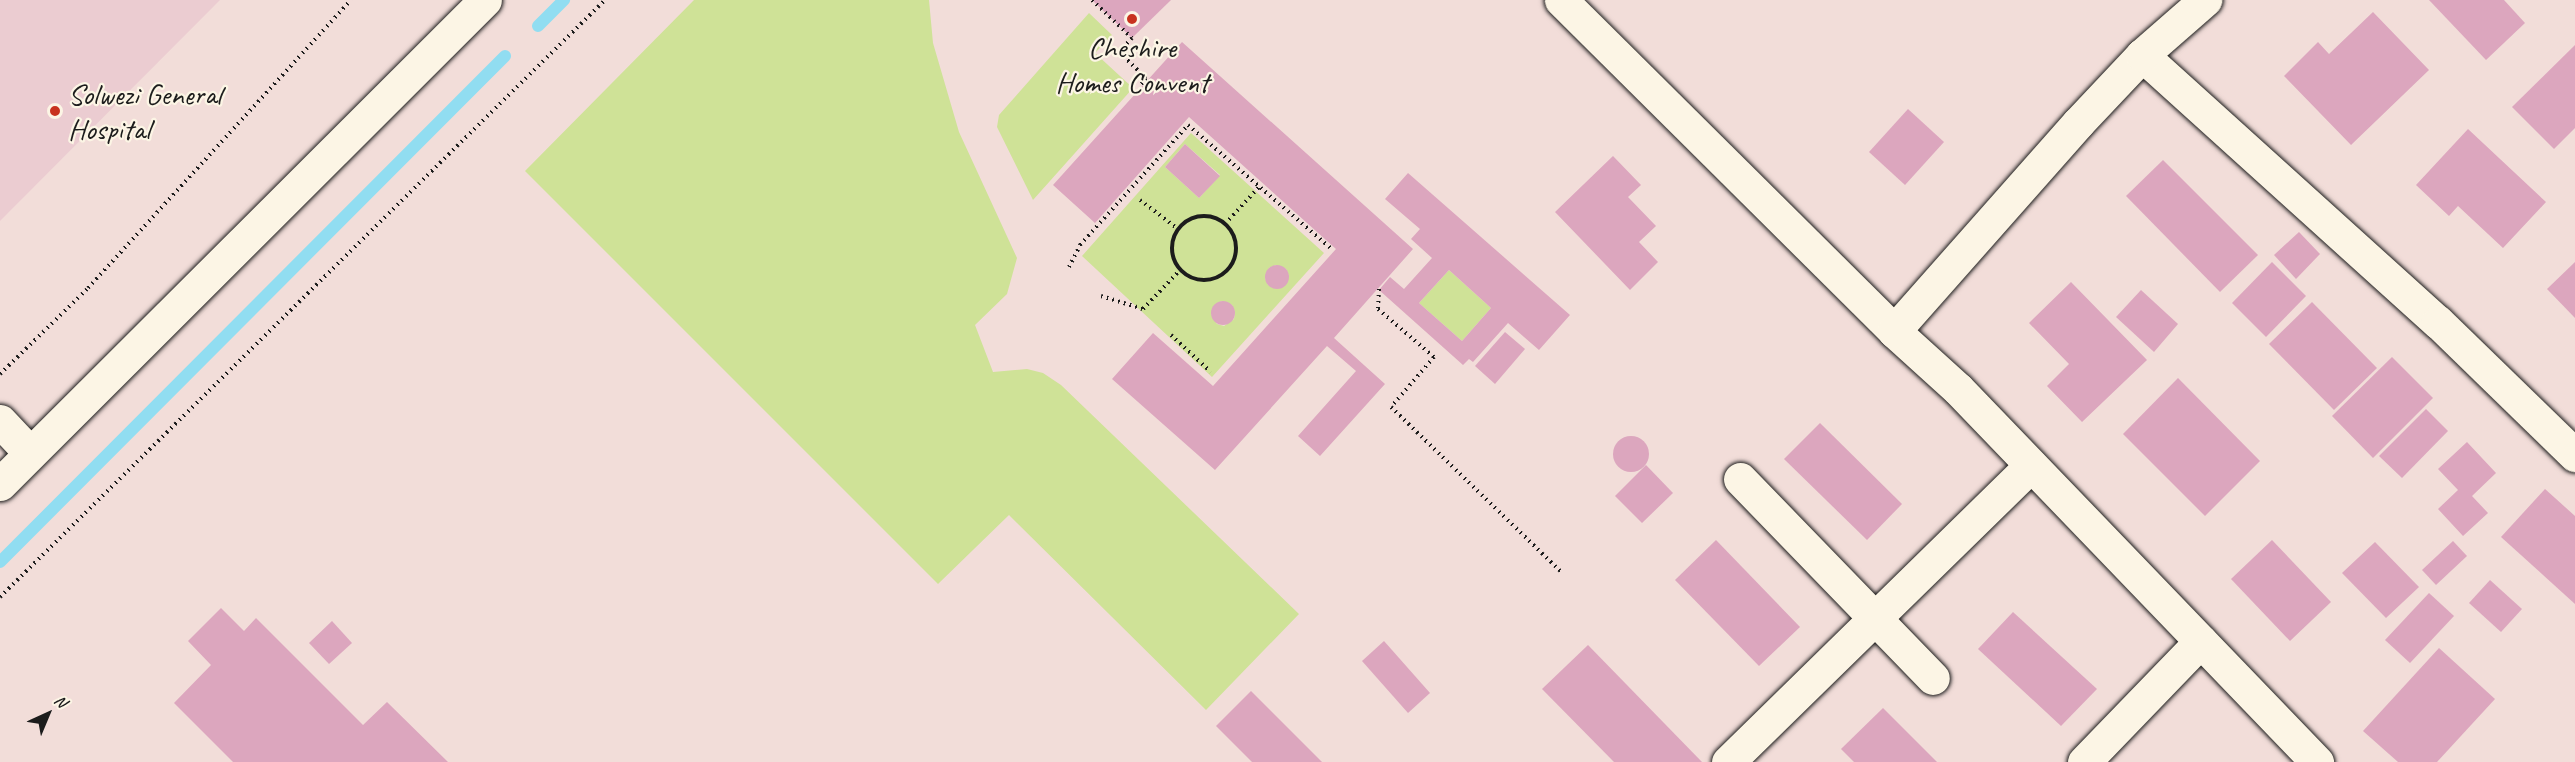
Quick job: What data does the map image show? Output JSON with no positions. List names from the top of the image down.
{
  "places": ["Cheshire Homes Convent", "Solwezi General Hospital"],
  "north": "top right"
}
